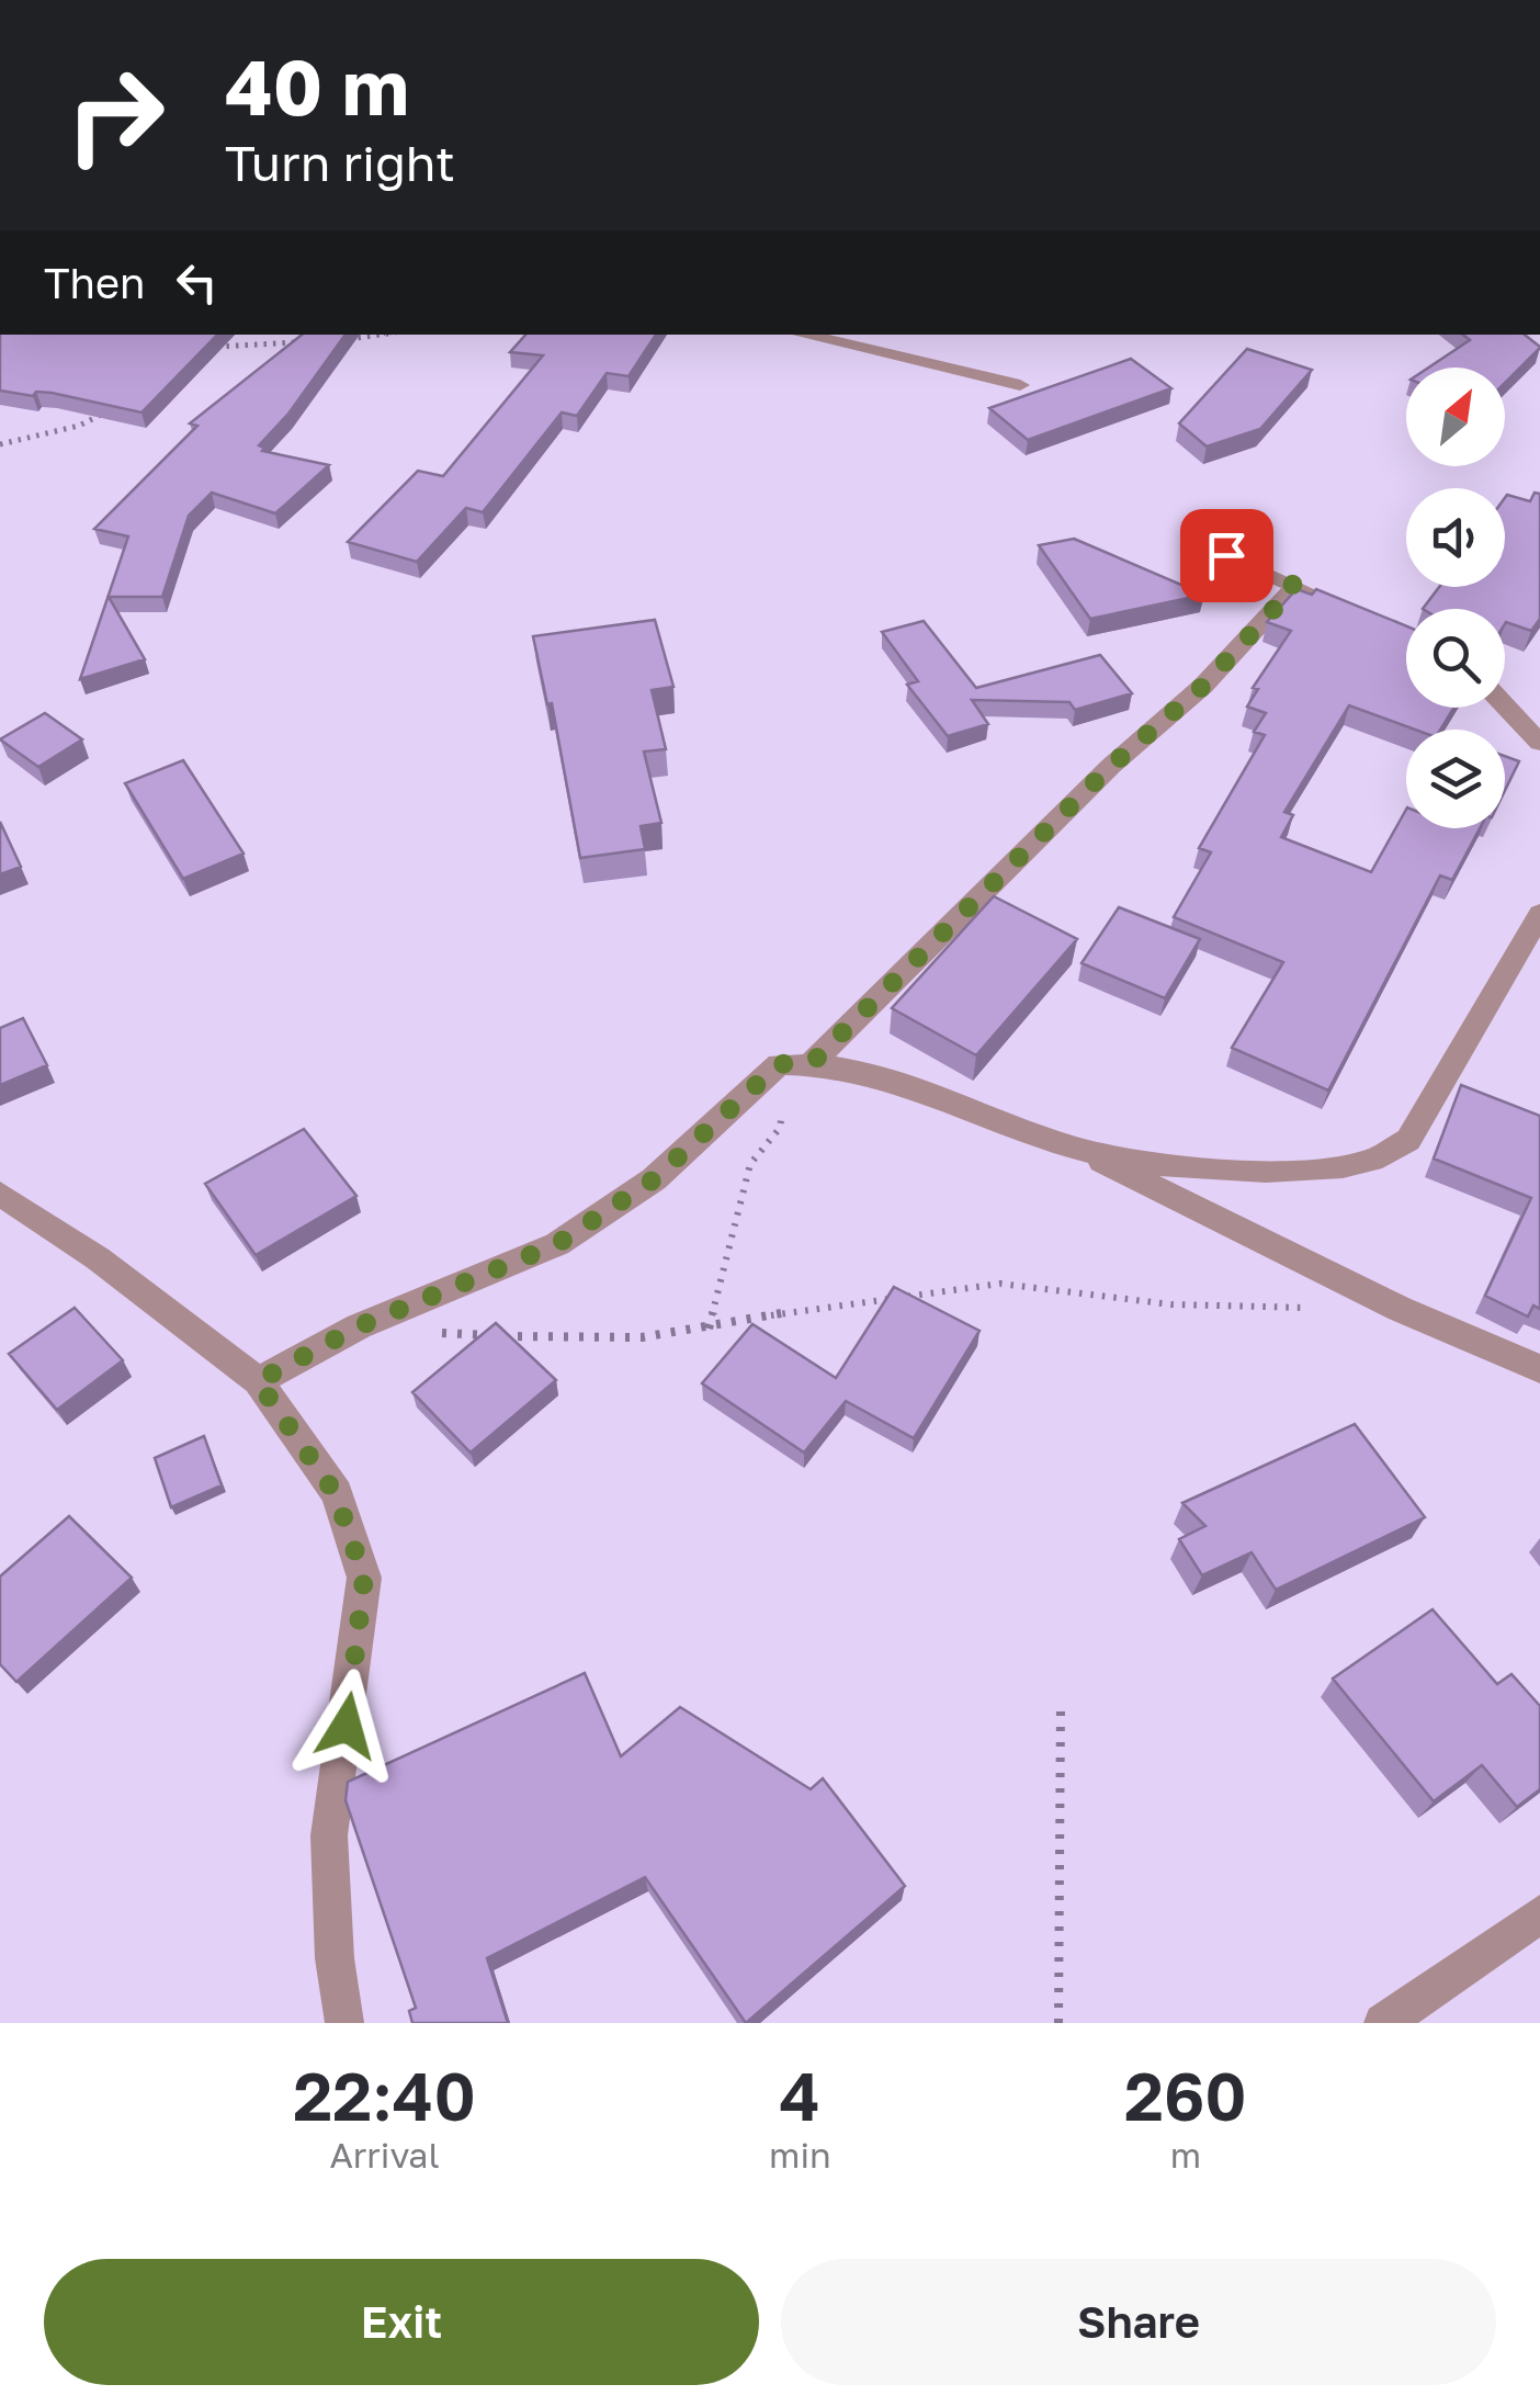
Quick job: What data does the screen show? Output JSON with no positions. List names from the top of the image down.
{
  "north": "top right",
  "page": {
    "turn": ["40 m", "Turn right"],
    "then": "Then",
    "eta": [
      "22:40",
      "Arrival",
      "4",
      "min",
      "260",
      "m"
    ],
    "buttons": ["Exit", "Share"]
  }
}
